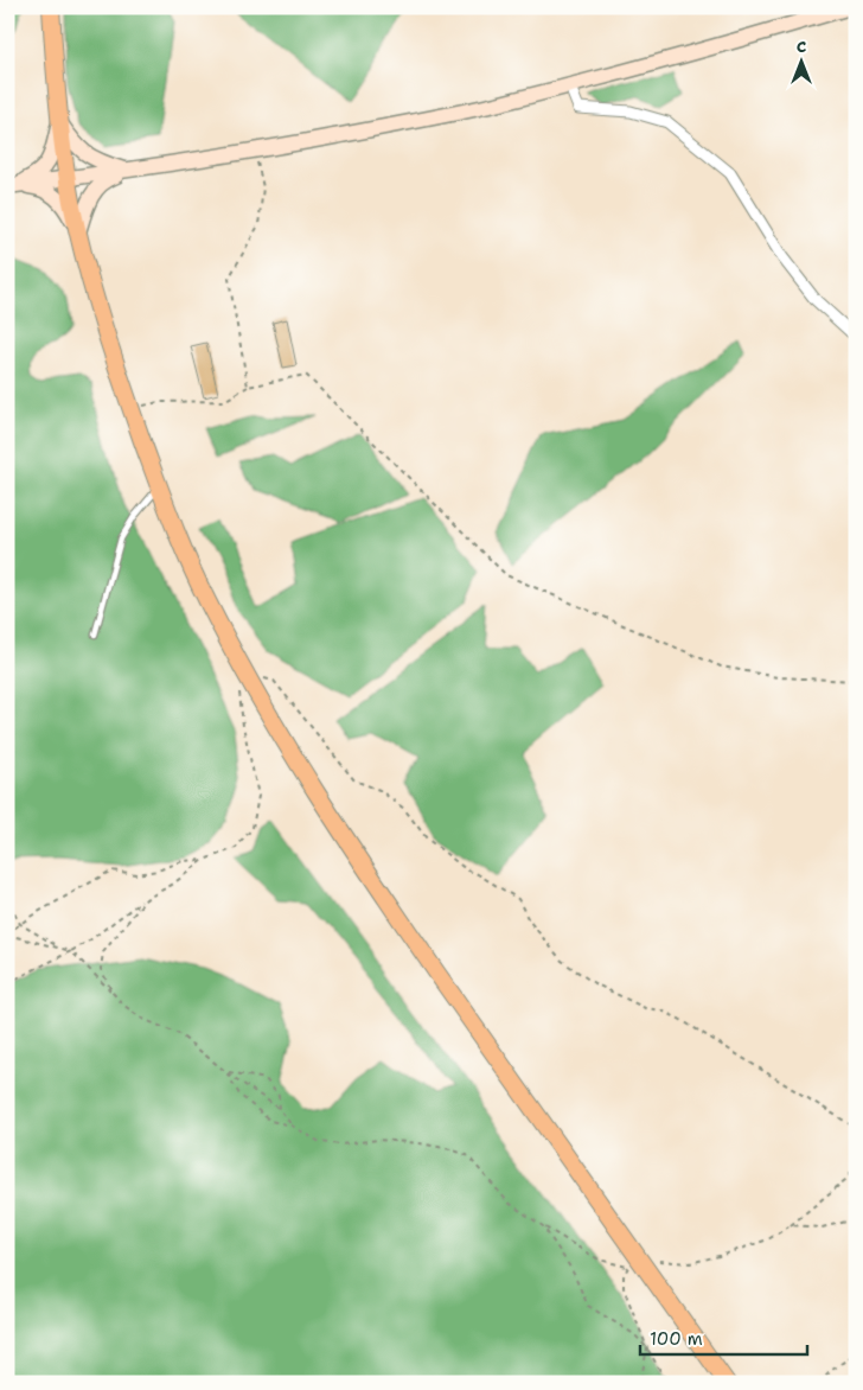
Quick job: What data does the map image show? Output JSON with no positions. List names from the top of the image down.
{
  "scale_bar": "100 m",
  "north": "top"
}
